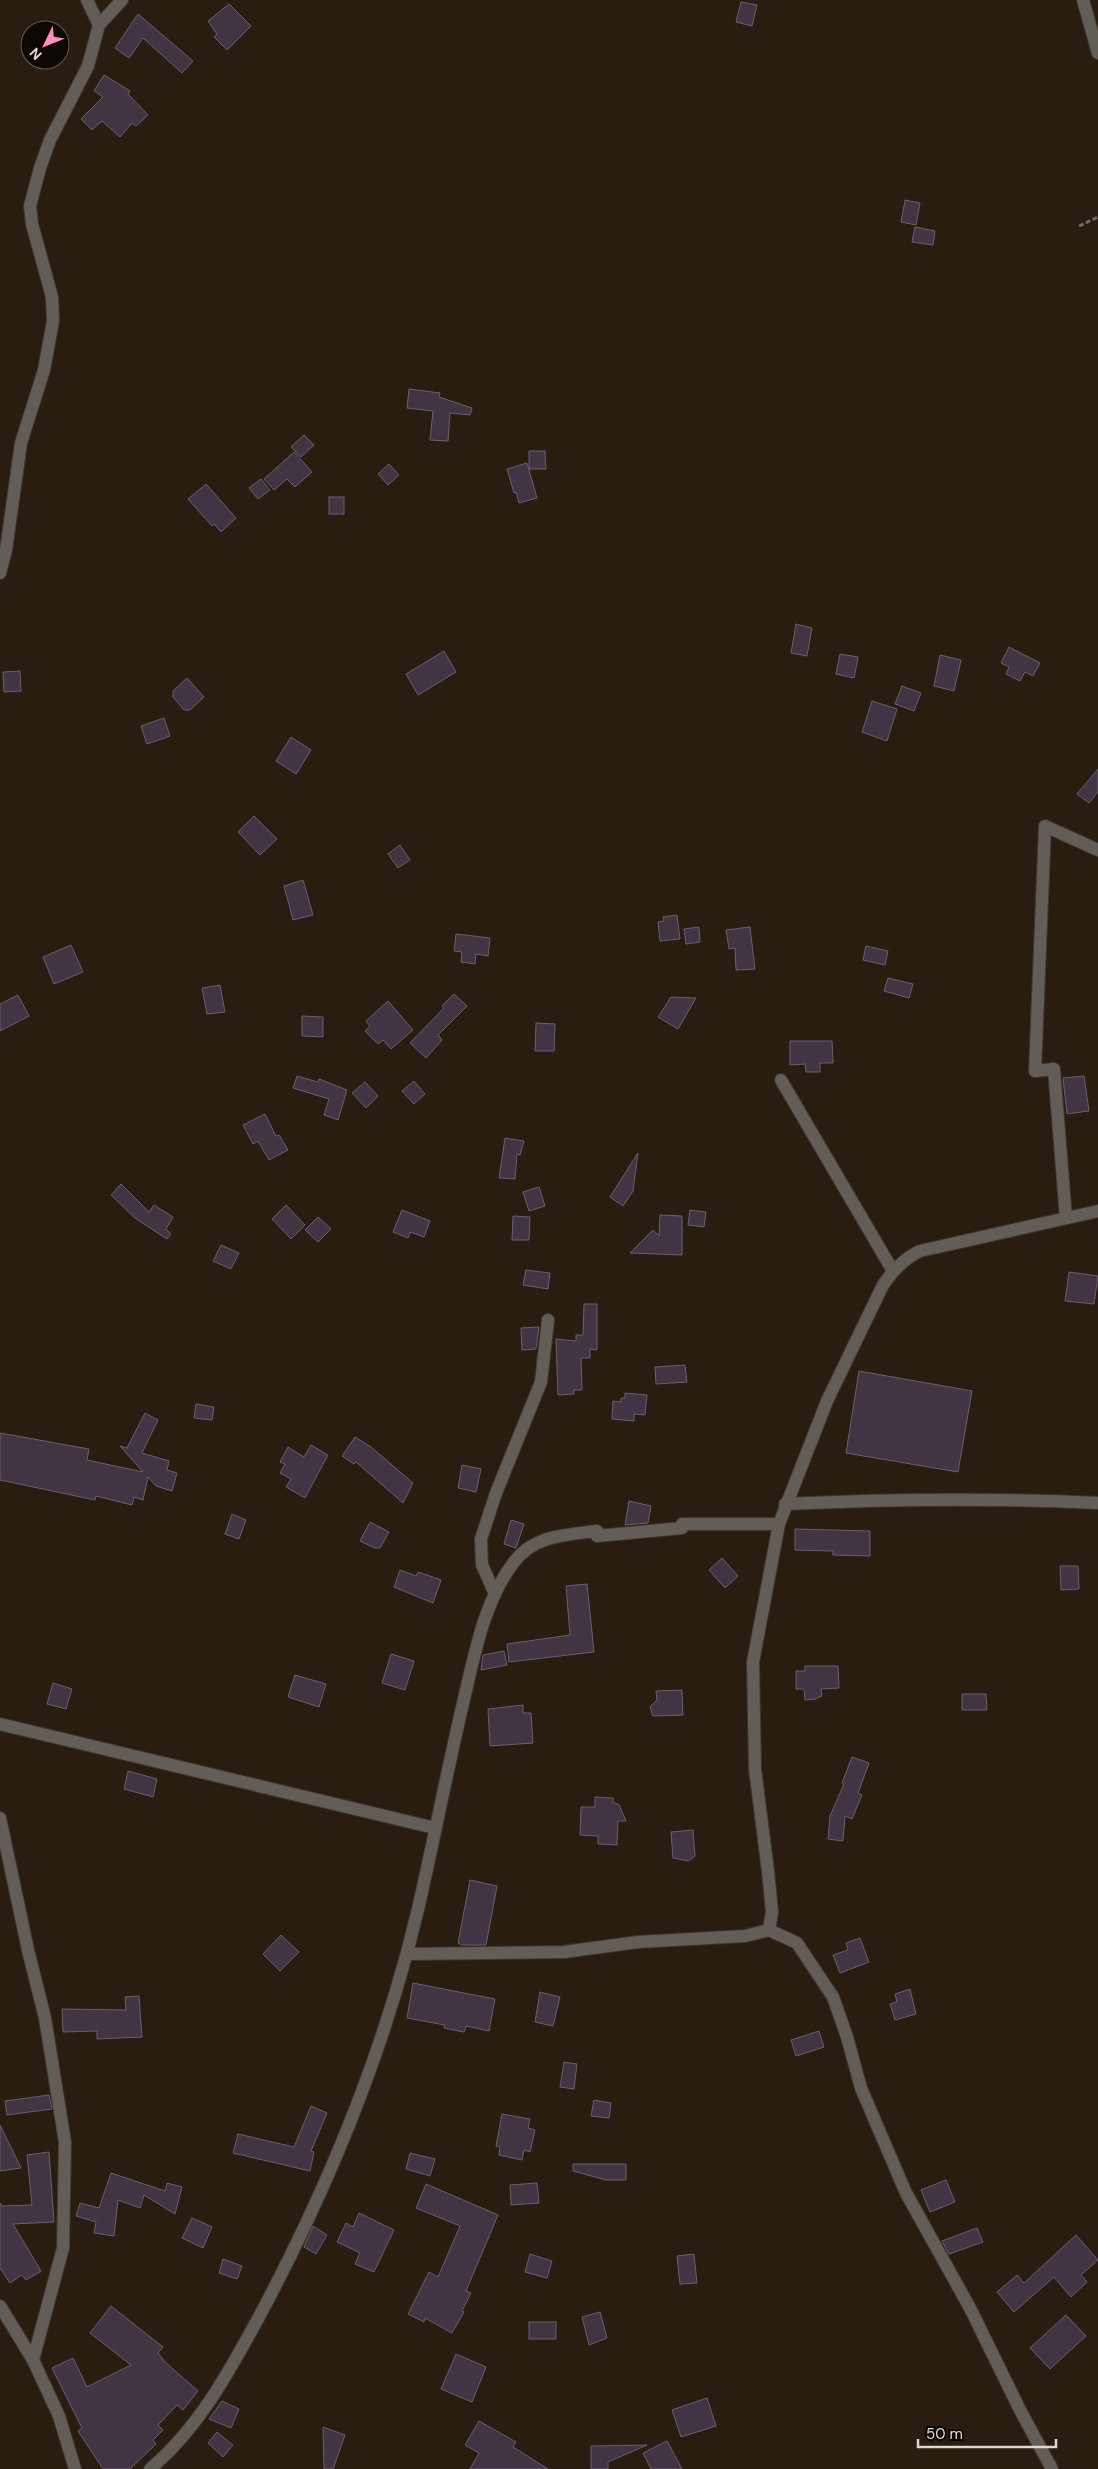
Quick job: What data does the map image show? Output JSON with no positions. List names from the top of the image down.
{
  "scale_bar": "50 m",
  "north": "bottom left"
}
